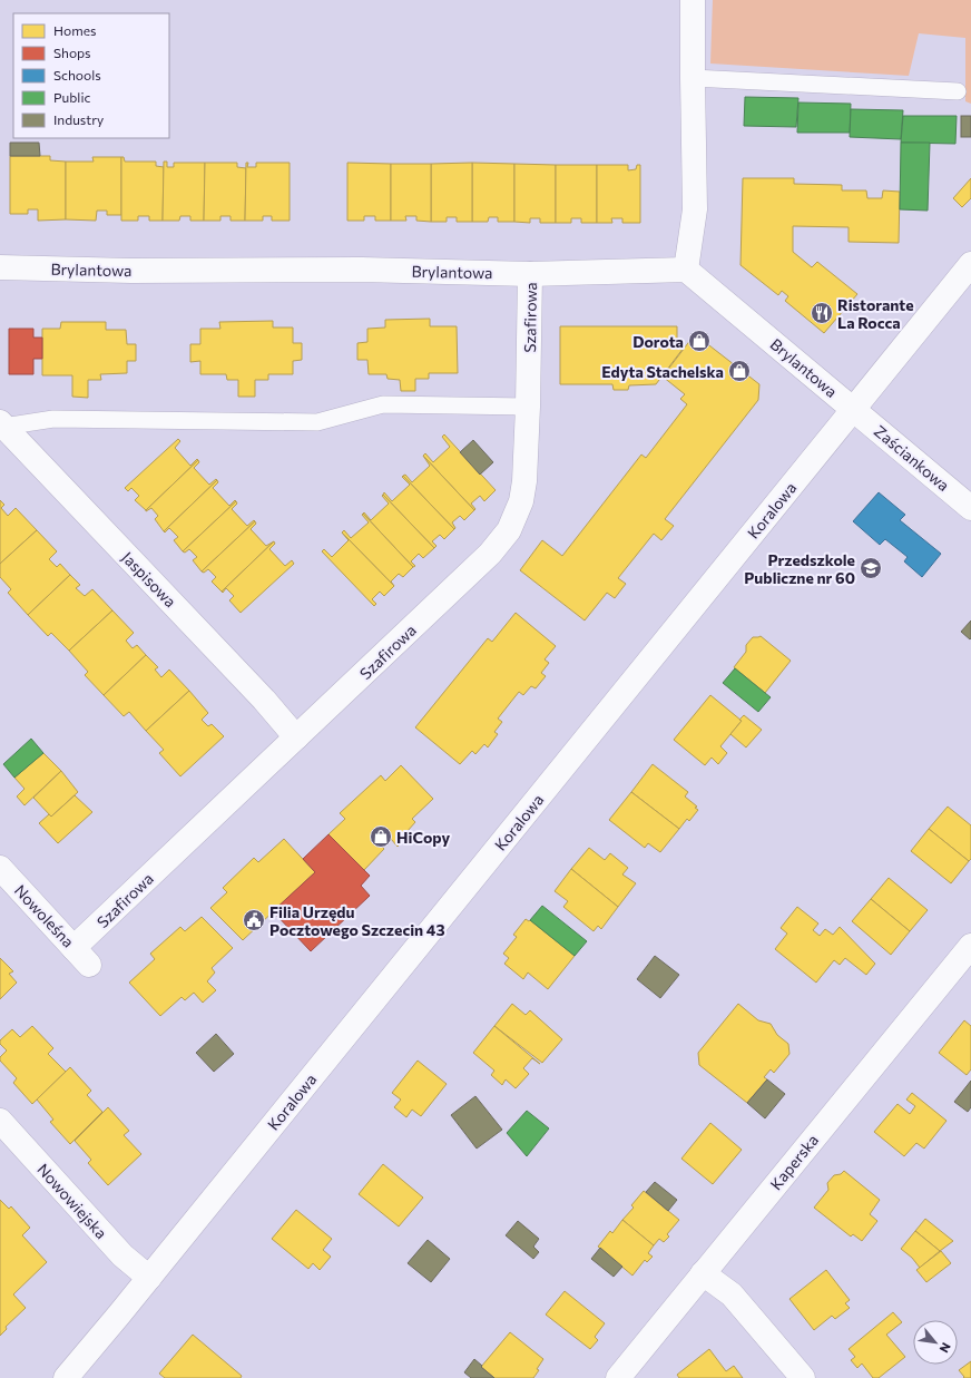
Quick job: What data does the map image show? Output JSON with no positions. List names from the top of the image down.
{
  "streets": {
    "street": [
      "Brylantowa",
      "Szafirowa",
      "Zaściankowa",
      "Koralowa",
      "Jaspisowa",
      "Nowoleśna",
      "Kaperska",
      "Nowowiejska"
    ]
  },
  "crossings": [
    ["Brylantowa", "Szafirowa"],
    ["Brylantowa", "Zaściankowa"],
    ["Brylantowa", "Koralowa"],
    ["Szafirowa", "Jaspisowa"],
    ["Szafirowa", "Nowoleśna"],
    ["Zaściankowa", "Koralowa"],
    ["Koralowa", "Nowowiejska"]
  ],
  "places": {
    "restaurant": ["Ristorante La Rocca"],
    "shop": ["Dorota", "Edyta Stachelska", "HiCopy"],
    "school or university": ["Przedszkole Publiczne nr 60"],
    "public building": ["Filia Urzędu Pocztowego Szczecin 43"]
  },
  "legend": [
    "Homes",
    "Shops",
    "Schools",
    "Public",
    "Industry"
  ],
  "north": "bottom right"
}
